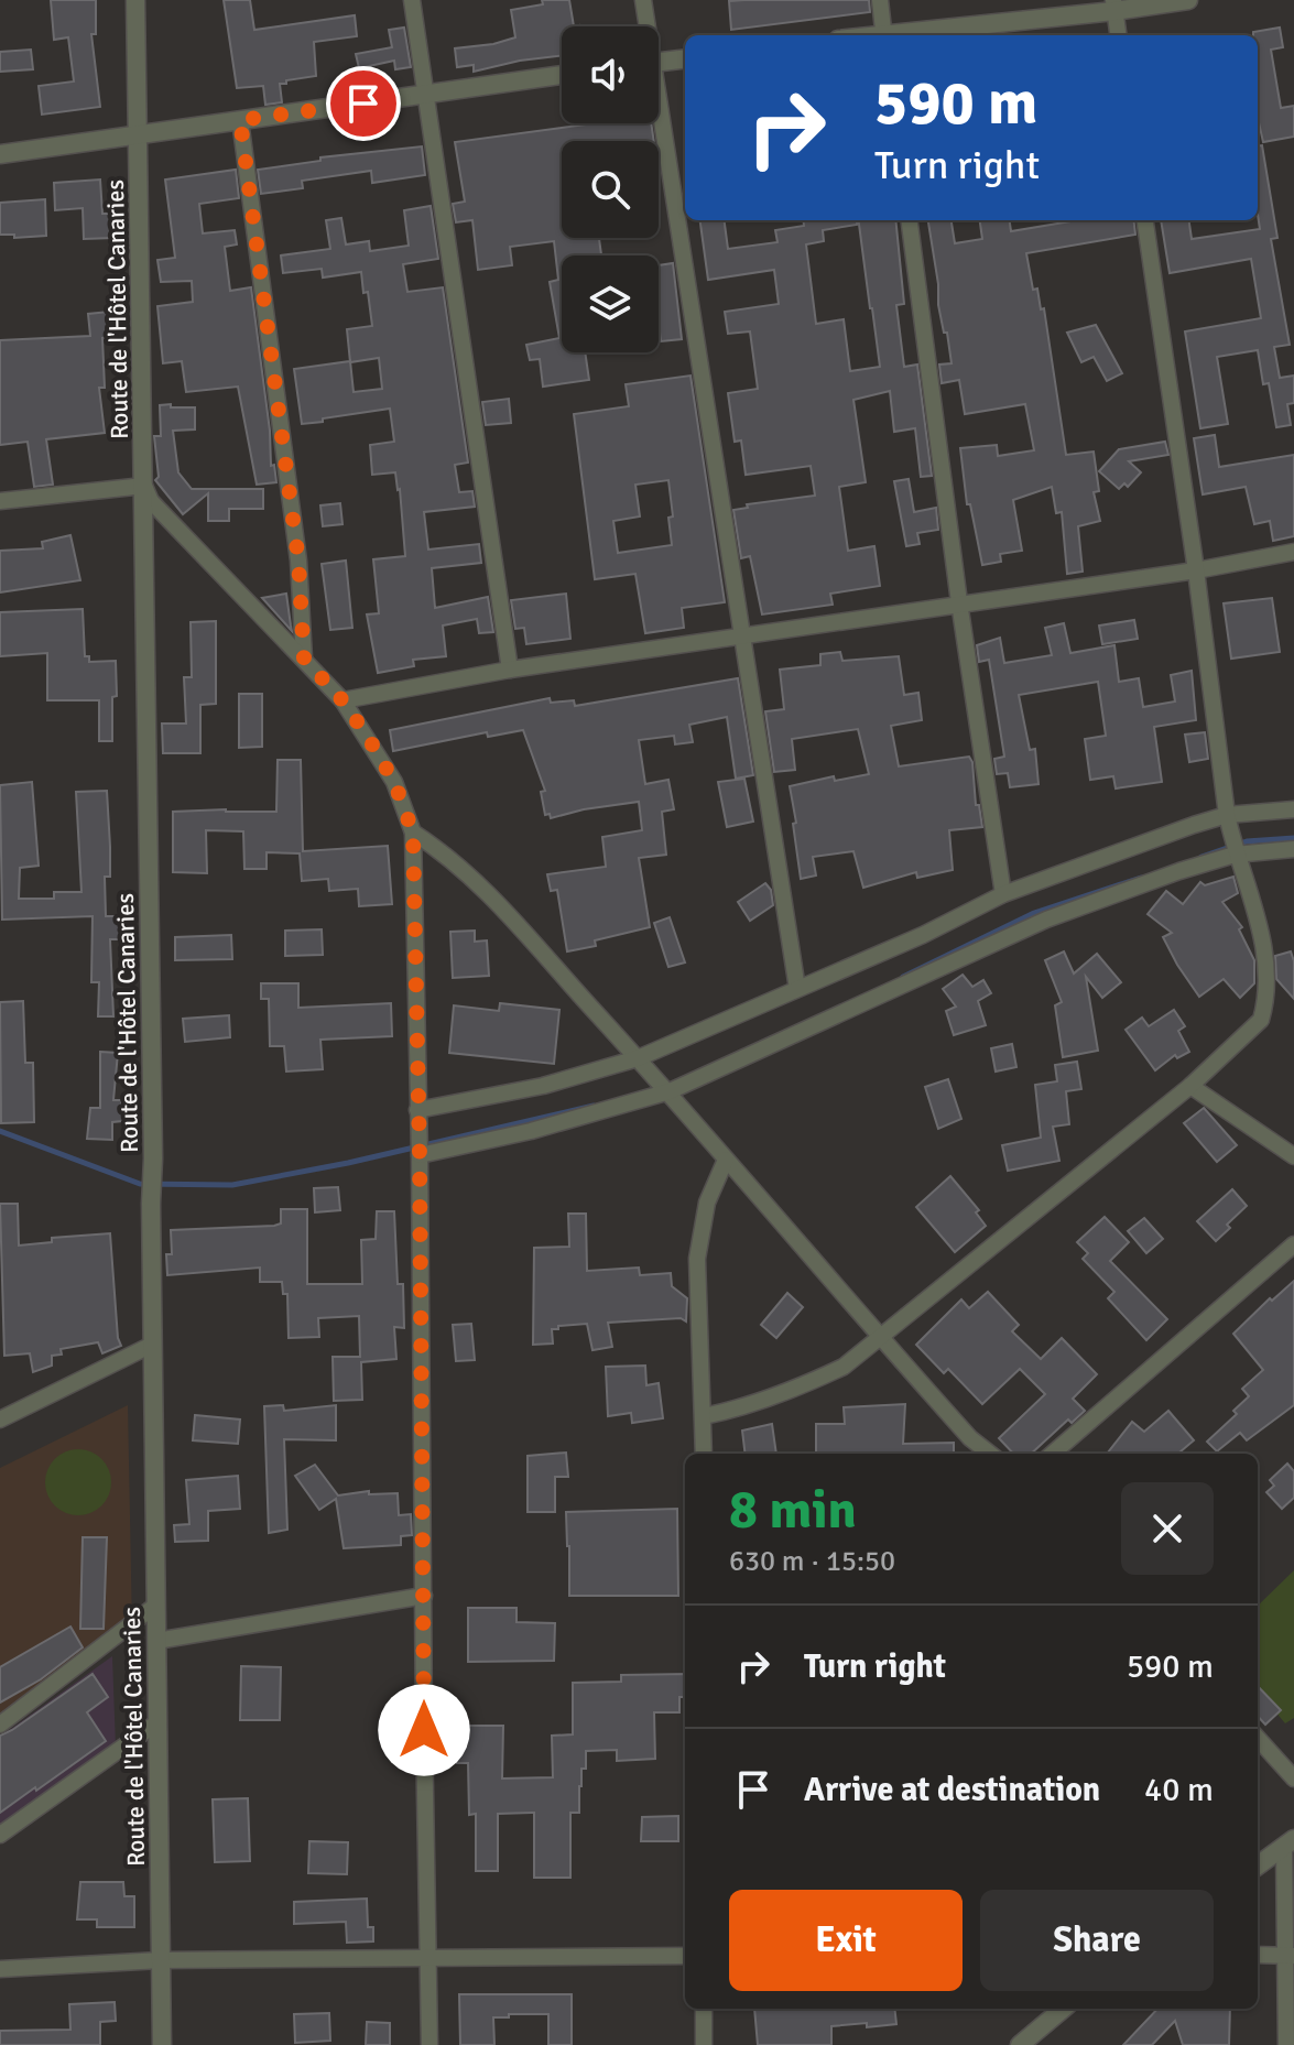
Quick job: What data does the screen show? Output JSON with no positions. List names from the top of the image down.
{
  "streets": {
    "street": ["Route de l'Hôtel Canaries"]
  },
  "page": {
    "turn": ["590 m", "Turn right"],
    "heading": ["8 min", "630 m · 15:50"],
    "list": [
      {
        "name": "Turn right",
        "value": "590 m"
      },
      {
        "name": "Arrive at destination",
        "value": "40 m"
      }
    ],
    "buttons": ["Exit", "Share"]
  }
}
